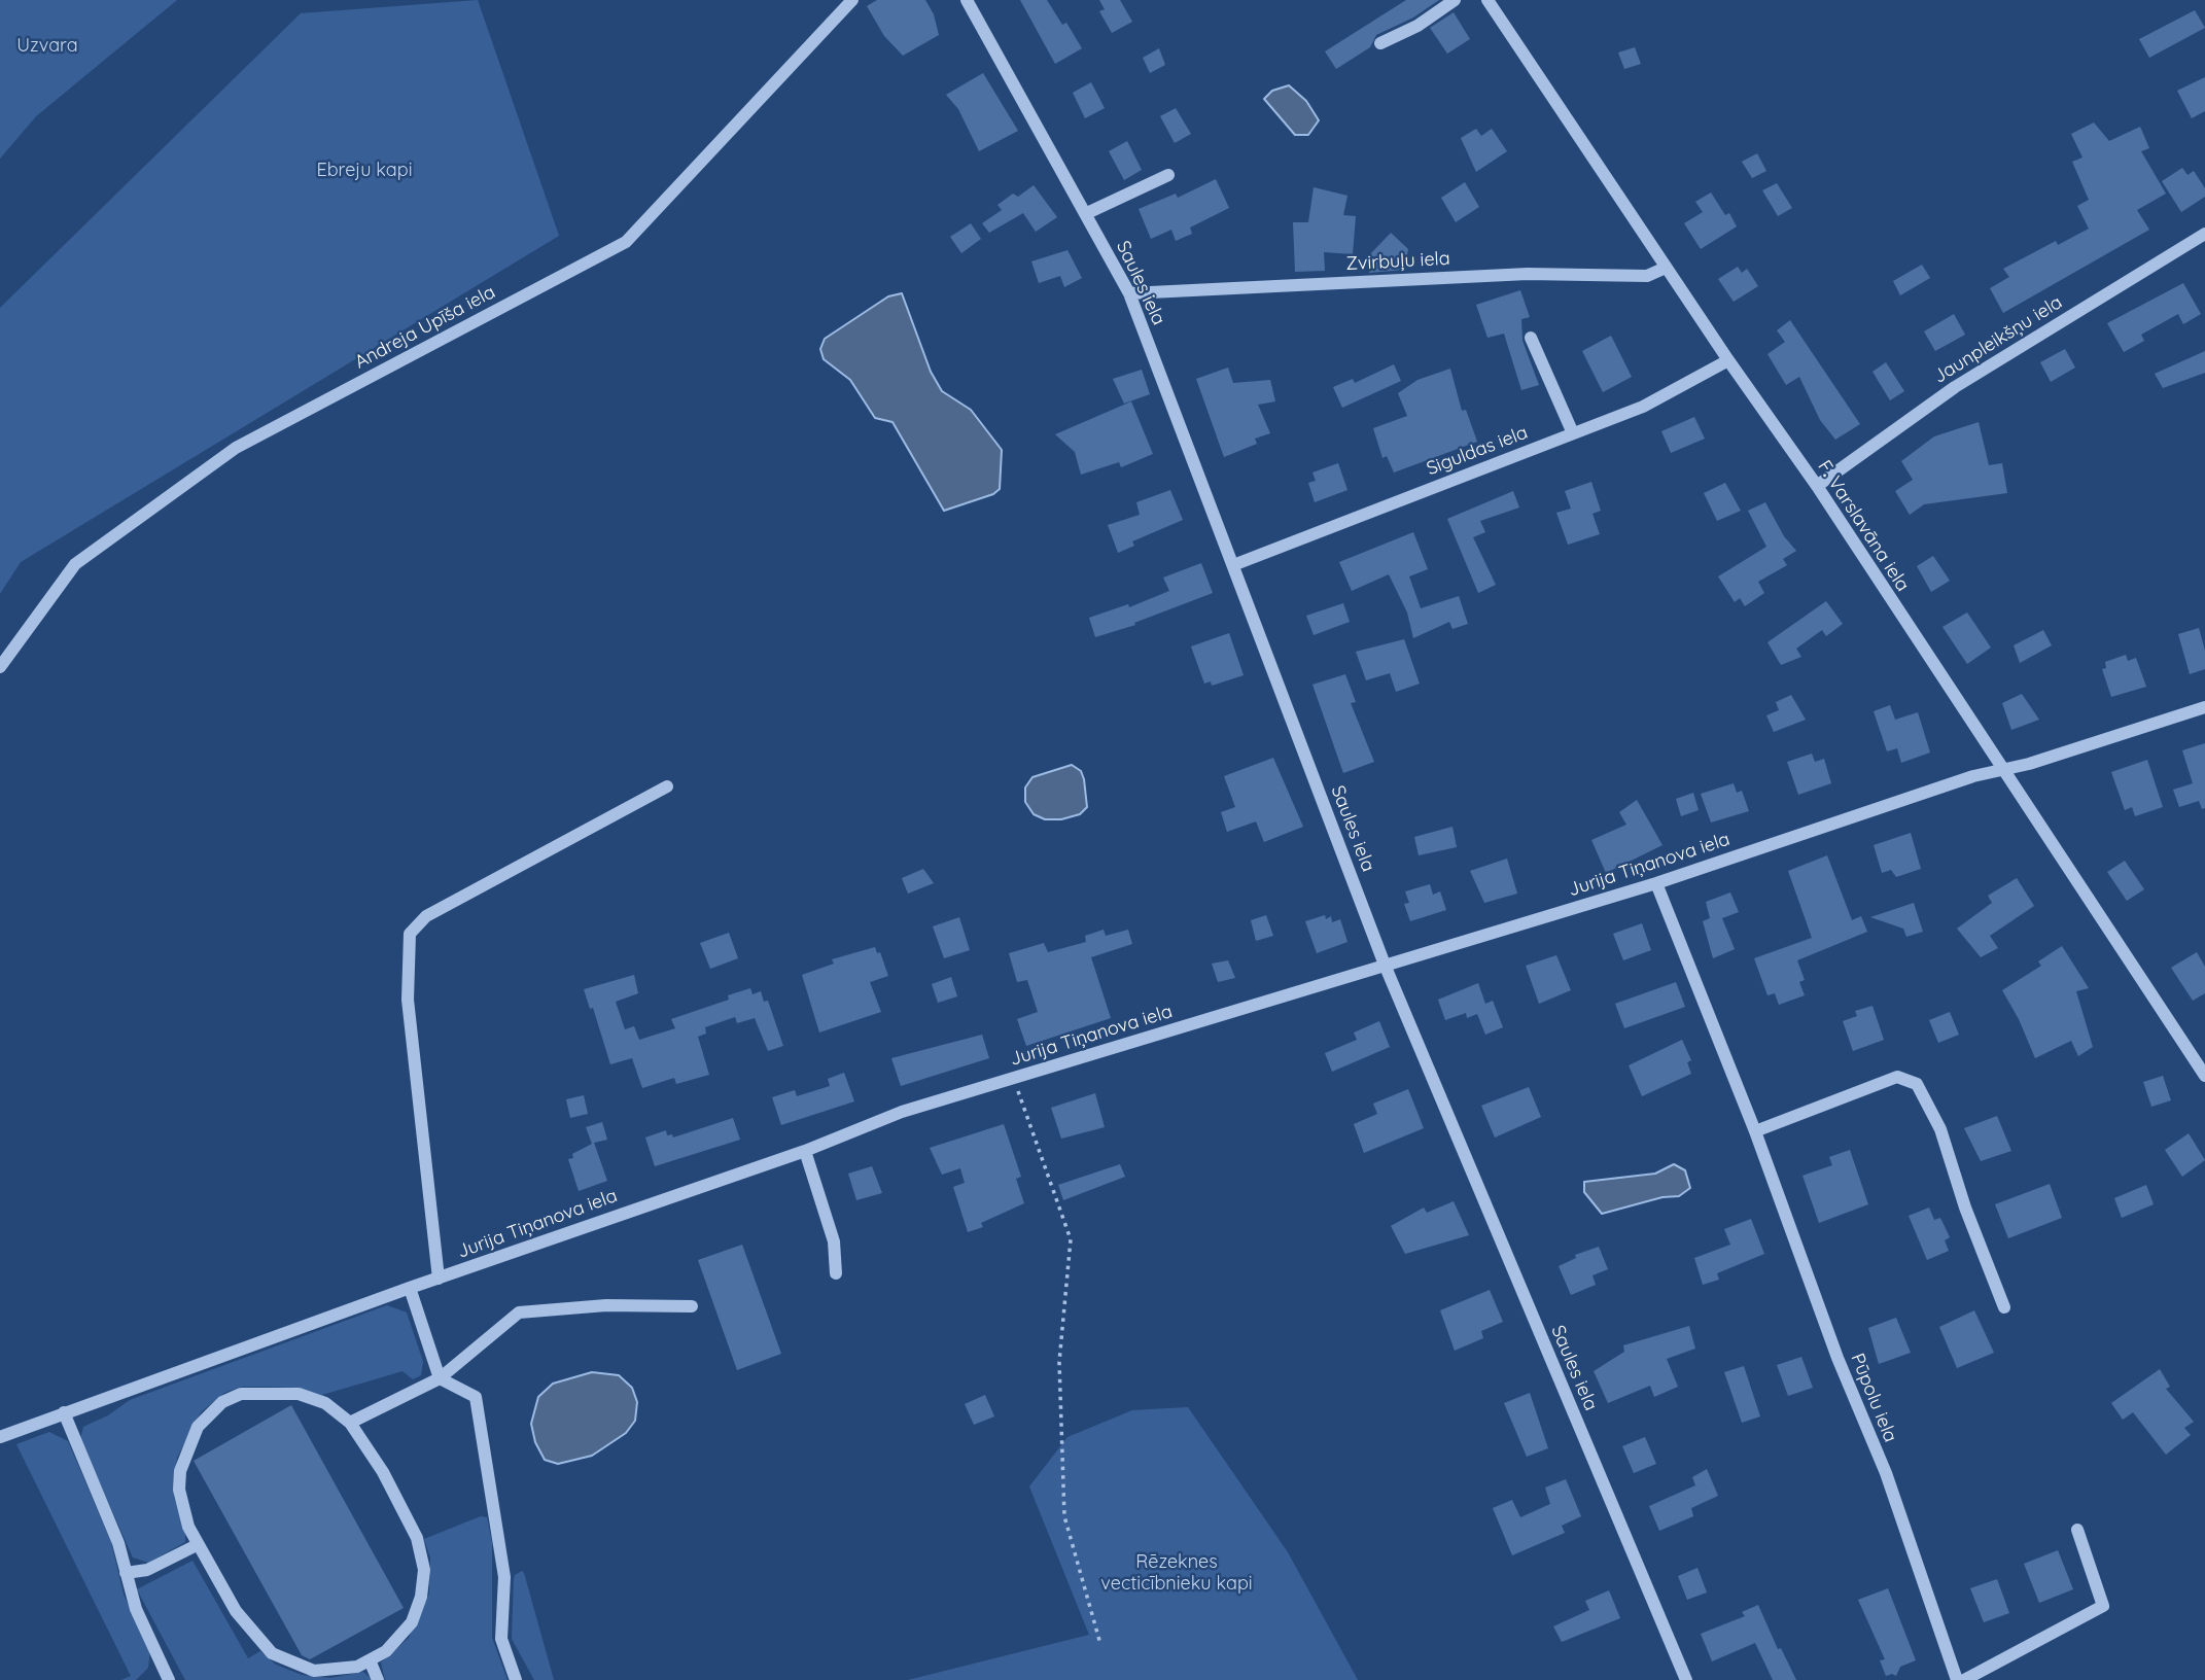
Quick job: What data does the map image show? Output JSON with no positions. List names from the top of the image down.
{
  "streets": {
    "street": [
      "Zvirbuļu iela",
      "Saules iela",
      "Andreja Upīša iela",
      "Jaunpleikšņu iela",
      "Siguldas iela",
      "F. Varslavāna iela",
      "Jurija Tiņanova iela",
      "Pūpolu iela"
    ]
  },
  "crossings": [
    ["Zvirbuļu iela", "Saules iela"],
    ["Zvirbuļu iela", "F. Varslavāna iela"],
    ["Saules iela", "Siguldas iela"],
    ["Saules iela", "Jurija Tiņanova iela"],
    ["Jaunpleikšņu iela", "F. Varslavāna iela"],
    ["Siguldas iela", "F. Varslavāna iela"],
    ["F. Varslavāna iela", "Jurija Tiņanova iela"],
    ["Jurija Tiņanova iela", "Pūpolu iela"]
  ],
  "parks": ["Uzvara", "Ebreju kapi", "Rēzeknes vecticībnieku kapi"]
}
